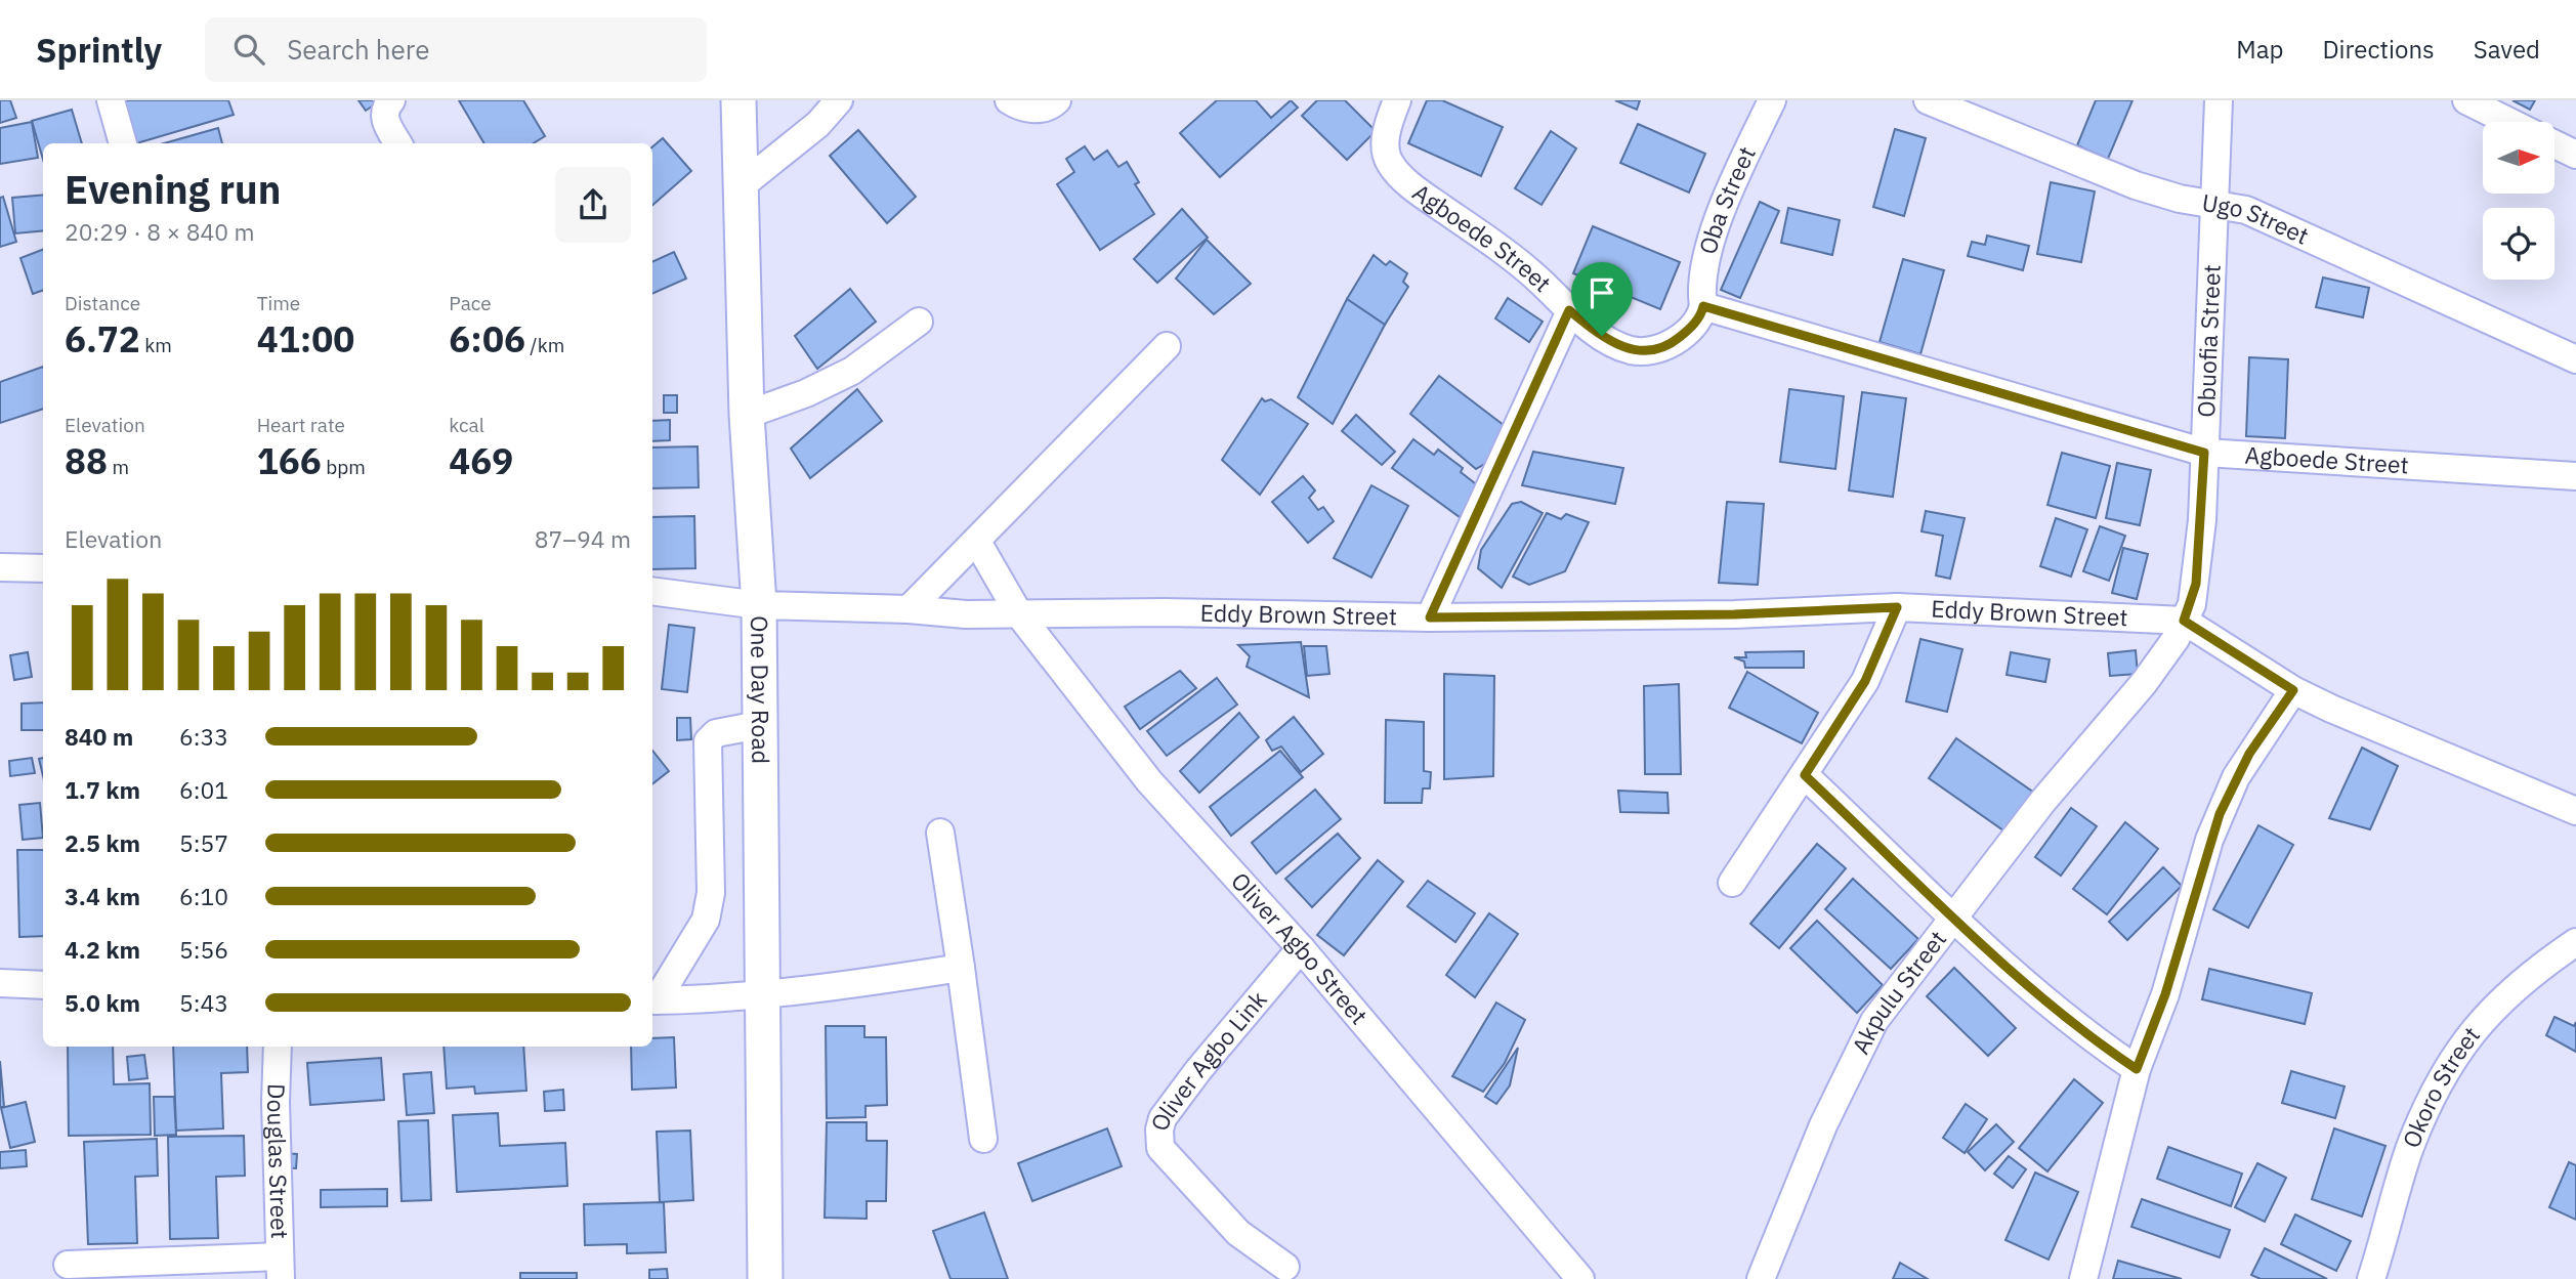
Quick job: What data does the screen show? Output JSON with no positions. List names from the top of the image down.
{
  "streets": {
    "main road": ["One Day Road"],
    "street": [
      "Oba Street",
      "Ugo Street",
      "Agboede Street",
      "Obuofia Street",
      "Eddy Brown Street",
      "Oliver Agbo Street",
      "Akpulu Street",
      "Oliver Agbo Link",
      "Okoro Street",
      "Douglas Street"
    ]
  },
  "crossings": [
    ["Oba Street", "Agboede Street"],
    ["Ugo Street", "Obuofia Street"],
    ["Agboede Street", "Obuofia Street"],
    ["Obuofia Street", "Eddy Brown Street"],
    ["Obuofia Street", "Akpulu Street"],
    ["Eddy Brown Street", "One Day Road"],
    ["Eddy Brown Street", "Oliver Agbo Street"],
    ["Eddy Brown Street", "Akpulu Street"],
    ["Oliver Agbo Street", "Oliver Agbo Link"]
  ],
  "north": "right",
  "page": {
    "header": "Sprintly",
    "search": "Search here",
    "nav": ["Map", "Directions", "Saved"],
    "heading": ["Evening run", "20:29 · 8 × 840 m"],
    "stats": [
      ["Distance", "6.72 km"],
      ["Time", "41:00"],
      ["Pace", "6:06 /km"],
      ["Elevation", "88 m"],
      ["Heart rate", "166 bpm"],
      ["kcal", "469"]
    ],
    "chart": ["Elevation", "87–94 m"],
    "list": [
      {
        "name": "840 m",
        "note": "6:33"
      },
      {
        "name": "1.7 km",
        "note": "6:01"
      },
      {
        "name": "2.5 km",
        "note": "5:57"
      },
      {
        "name": "3.4 km",
        "note": "6:10"
      },
      {
        "name": "4.2 km",
        "note": "5:56"
      },
      {
        "name": "5.0 km",
        "note": "5:43"
      }
    ]
  }
}
